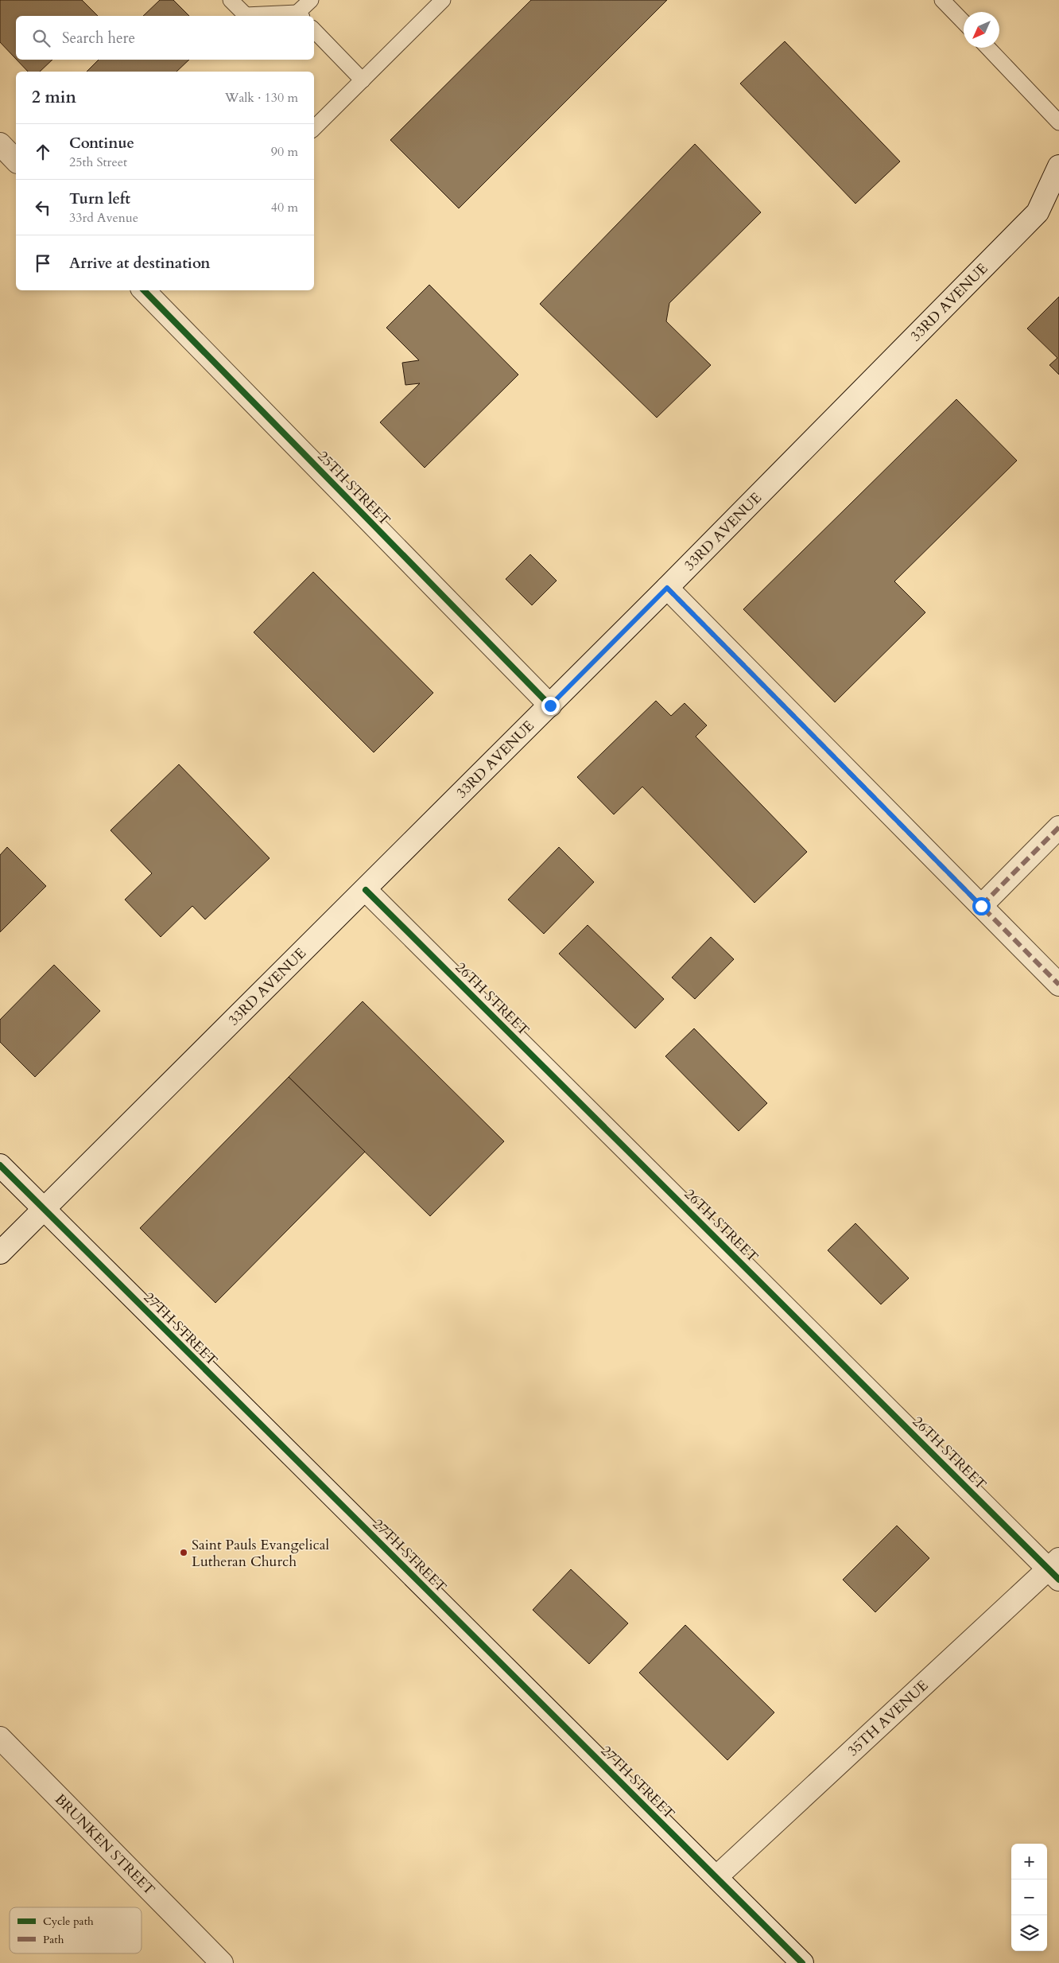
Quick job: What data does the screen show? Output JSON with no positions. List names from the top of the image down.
{
  "streets": {
    "street": [
      "33RD AVENUE",
      "25TH STREET",
      "26TH STREET",
      "27TH STREET",
      "35TH AVENUE",
      "BRUNKEN STREET"
    ]
  },
  "crossings": [
    ["33RD AVENUE", "25TH STREET"],
    ["33RD AVENUE", "26TH STREET"],
    ["33RD AVENUE", "27TH STREET"],
    ["26TH STREET", "35TH AVENUE"],
    ["27TH STREET", "35TH AVENUE"]
  ],
  "places": ["Saint Pauls Evangelical Lutheran Church"],
  "legend": ["Cycle path", "Path"],
  "north": "bottom left",
  "page": {
    "search": "Search here",
    "heading": ["2 min", "Walk · 130 m"],
    "list": [
      ["Continue", "25th Street", "90 m"],
      ["Turn left", "33rd Avenue", "40 m"],
      "Arrive at destination"
    ],
    "map_buttons": ["+", "−"]
  }
}
